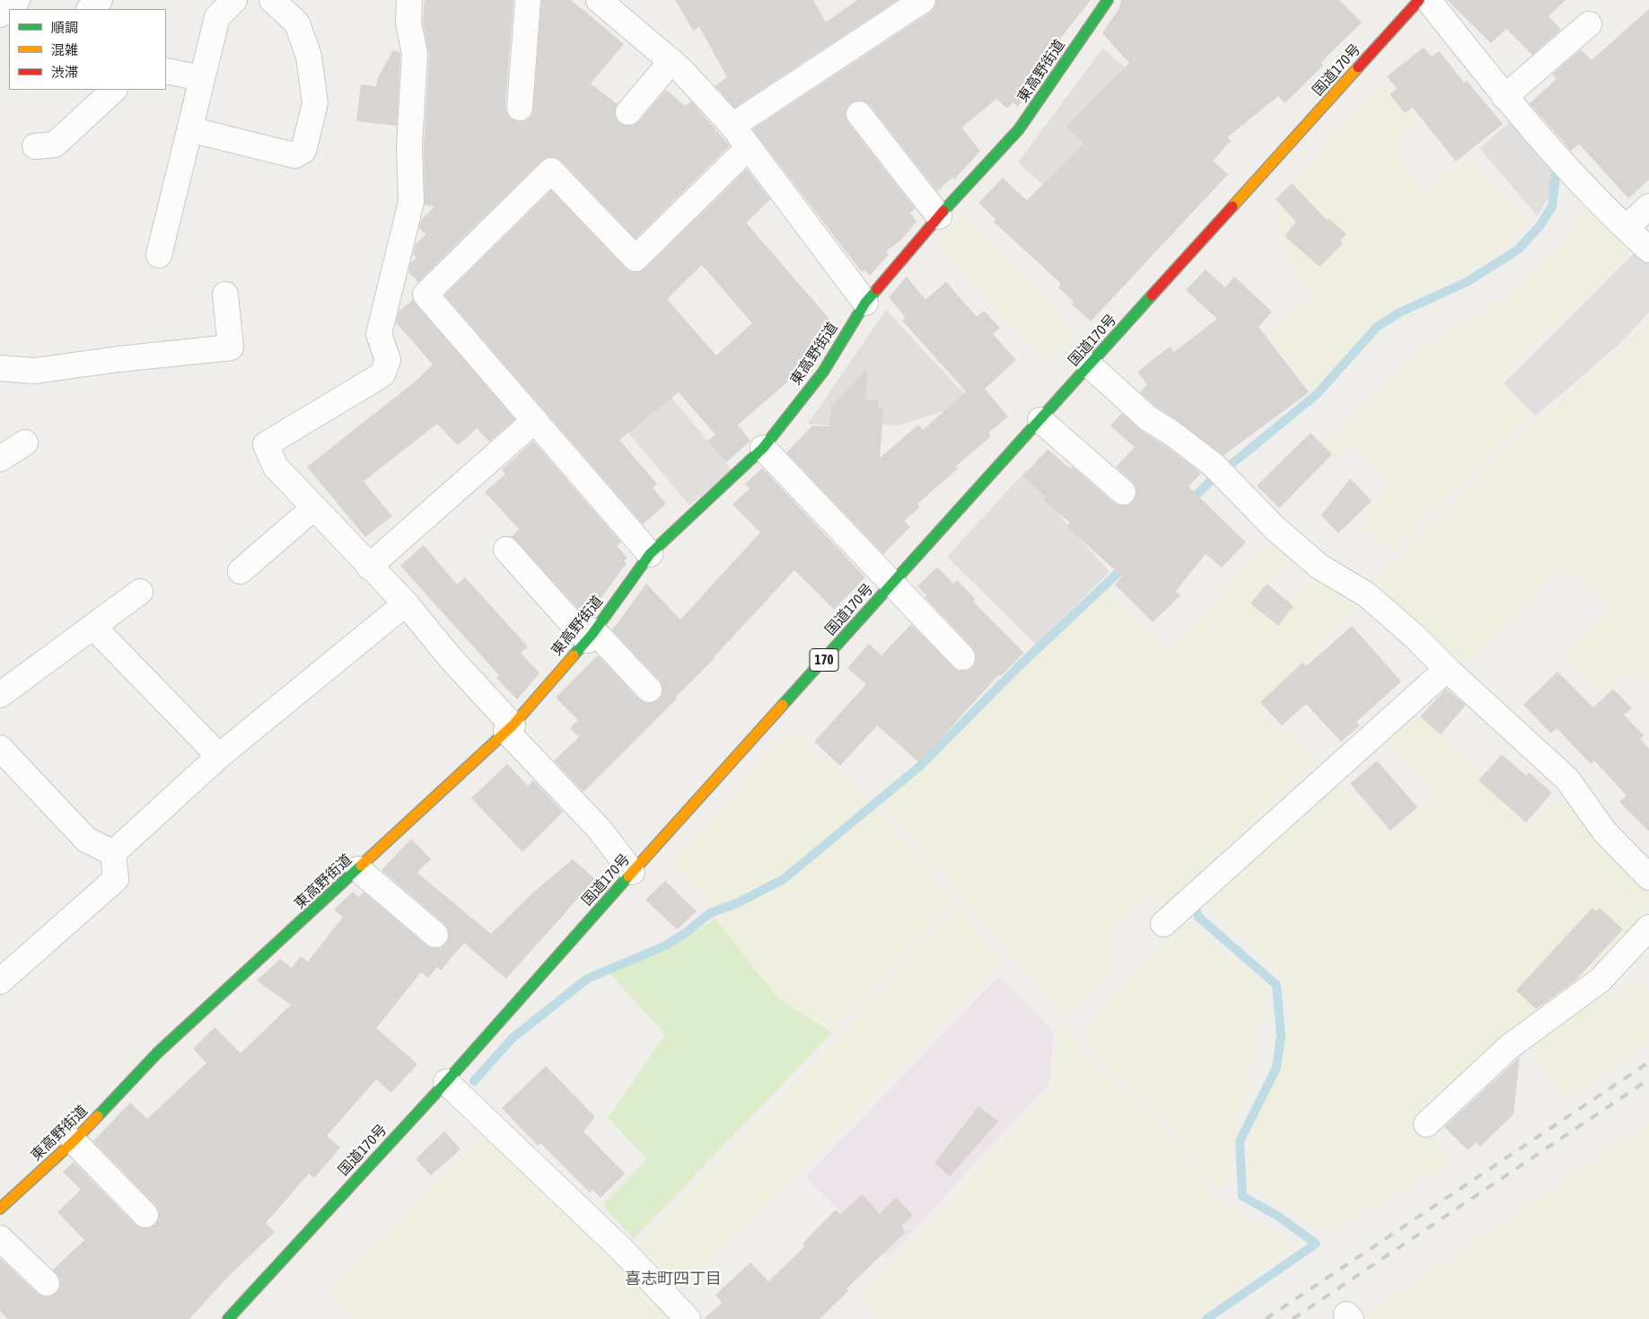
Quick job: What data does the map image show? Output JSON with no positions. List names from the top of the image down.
{
  "streets": {
    "main road": ["国道170号", "東高野街道", "170"]
  },
  "districts": ["喜志町四丁目"],
  "legend": ["順調", "混雑", "渋滞"]
}
